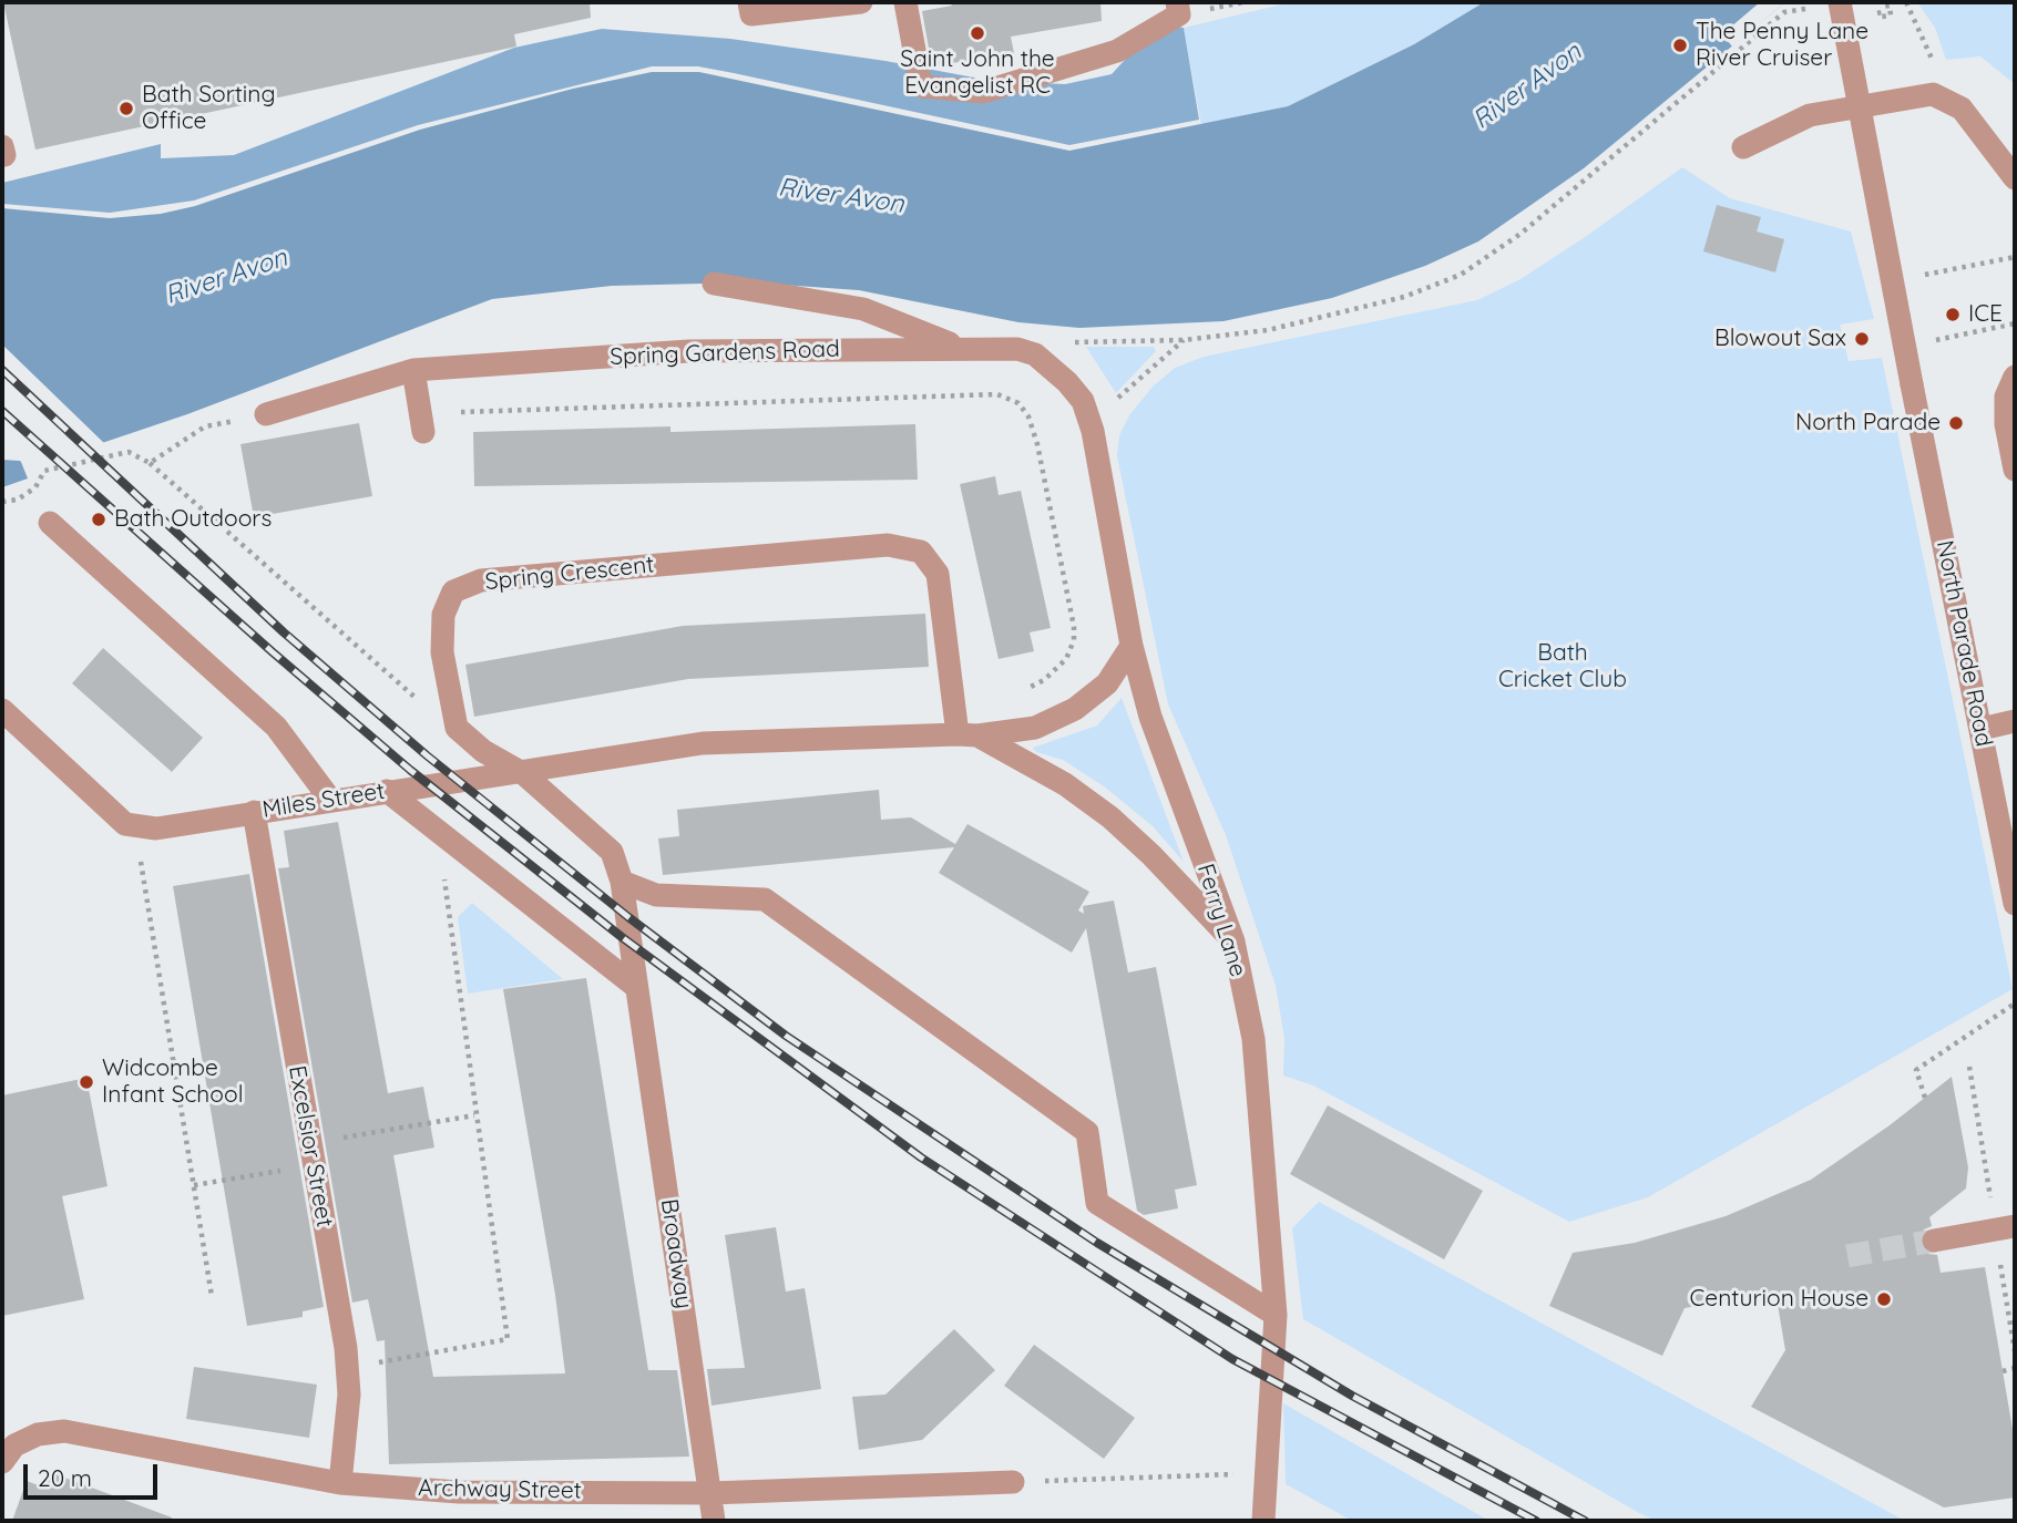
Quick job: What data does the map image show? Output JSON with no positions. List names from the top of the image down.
{
  "streets": {
    "street": [
      "Spring Gardens Road",
      "Spring Crescent",
      "North Parade Road",
      "Miles Street",
      "Ferry Lane",
      "Excelsior Street",
      "Broadway",
      "Archway Street"
    ]
  },
  "crossings": [
    ["Spring Gardens Road", "Ferry Lane"],
    ["Miles Street", "Excelsior Street"],
    ["Miles Street", "Broadway"],
    ["Excelsior Street", "Archway Street"],
    ["Broadway", "Archway Street"]
  ],
  "water": ["River Avon"],
  "parks": ["Bath Cricket Club"],
  "places": [
    "Saint John the Evangelist RC",
    "The Penny Lane River Cruiser",
    "Bath Sorting Office",
    "ICE",
    "Blowout Sax",
    "North Parade",
    "Bath Outdoors",
    "Widcombe Infant School",
    "Centurion House"
  ],
  "scale_bar": "20 m"
}
